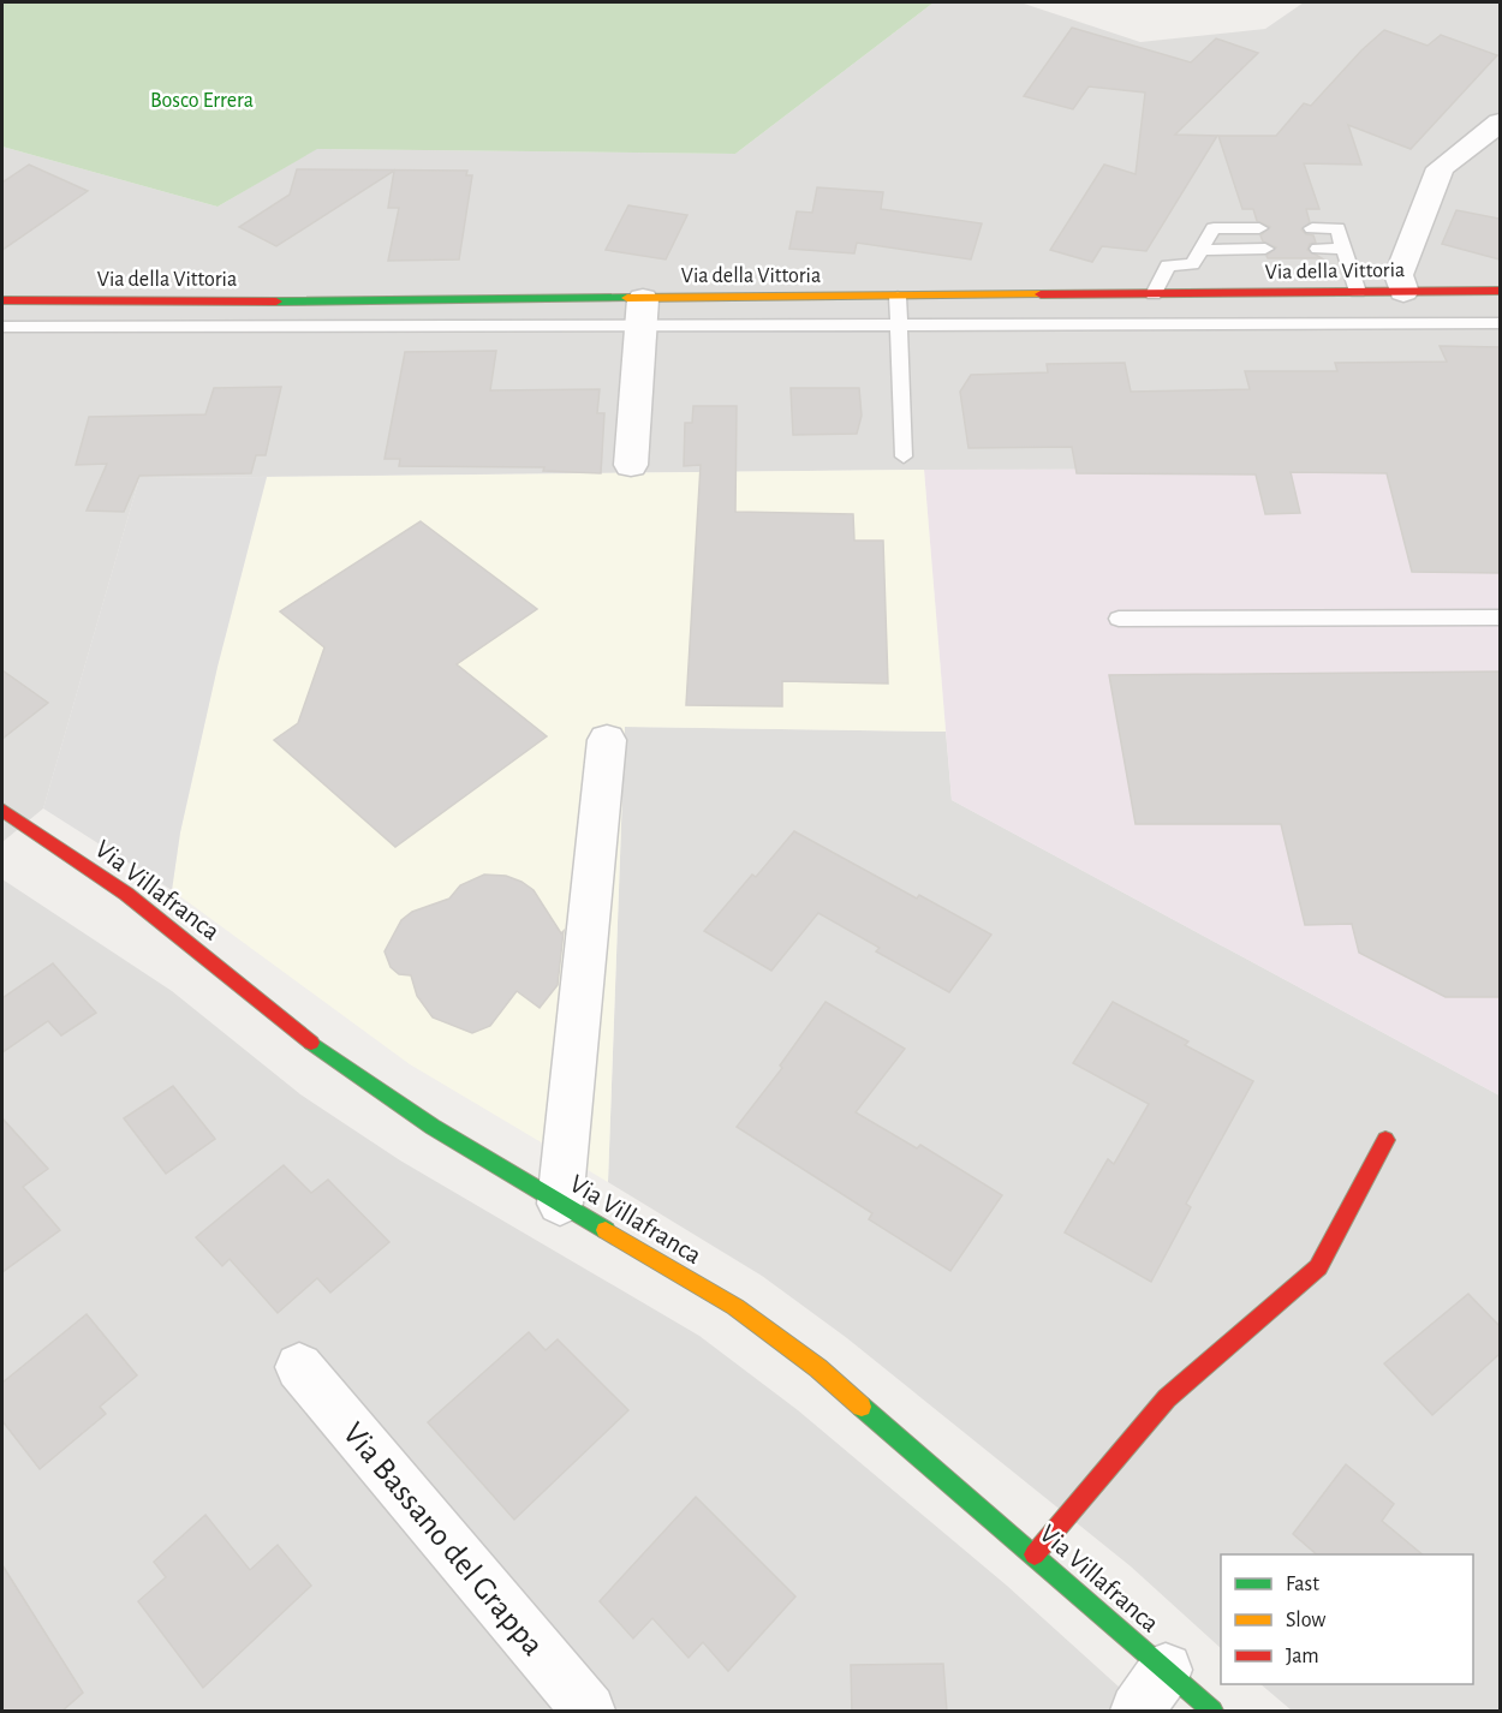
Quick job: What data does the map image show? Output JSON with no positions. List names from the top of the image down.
{
  "streets": {
    "main road": ["Via della Vittoria", "Via Villafranca"],
    "street": ["Via Bassano del Grappa"]
  },
  "parks": ["Bosco Errera"],
  "legend": ["Fast", "Slow", "Jam"]
}
